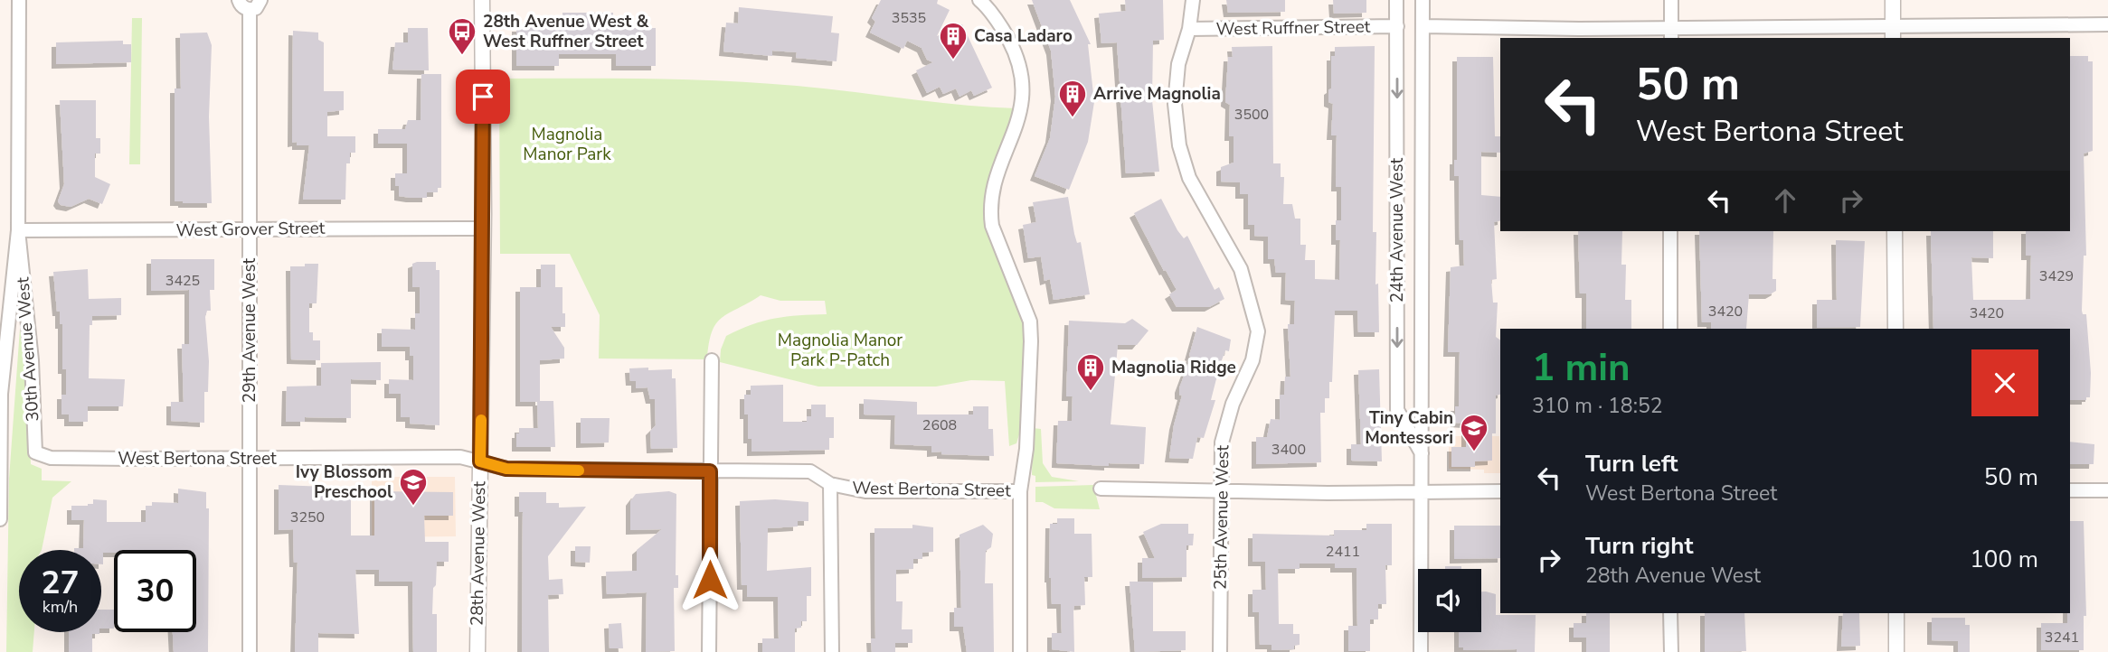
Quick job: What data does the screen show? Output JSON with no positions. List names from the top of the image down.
{
  "streets": {
    "street": [
      "West Ruffner Street",
      "West Grover Street",
      "24th Avenue West",
      "29th Avenue West",
      "30th Avenue West",
      "West Bertona Street",
      "25th Avenue West",
      "28th Avenue West"
    ]
  },
  "crossings": [
    ["West Ruffner Street", "24th Avenue West"],
    ["West Ruffner Street", "25th Avenue West"],
    ["West Grover Street", "29th Avenue West"],
    ["West Grover Street", "30th Avenue West"],
    ["West Grover Street", "28th Avenue West"],
    ["29th Avenue West", "West Bertona Street"],
    ["30th Avenue West", "West Bertona Street"],
    ["West Bertona Street", "28th Avenue West"]
  ],
  "parks": ["Magnolia Manor Park", "Magnolia Manor Park P-Patch"],
  "places": {
    "bus stop": ["28th Avenue West & West Ruffner Street"],
    "building": ["Casa Ladaro", "Arrive Magnolia", "Magnolia Ridge"],
    "school or university": ["Tiny Cabin Montessori", "Ivy Blossom Preschool"]
  },
  "house_numbers": [
    "3535",
    "3500",
    "3429",
    "3425",
    "3420",
    "3420",
    "2608",
    "3400",
    "3250",
    "2411",
    "3241"
  ],
  "page": {
    "turn": ["50 m", "West Bertona Street"],
    "heading": ["1 min", "310 m · 18:52"],
    "list": [
      {
        "name": "Turn left",
        "note": "West Bertona Street",
        "value": "50 m"
      },
      {
        "name": "Turn right",
        "note": "28th Avenue West",
        "value": "100 m"
      }
    ],
    "speed": "27 km/h",
    "limit": "30"
  }
}
